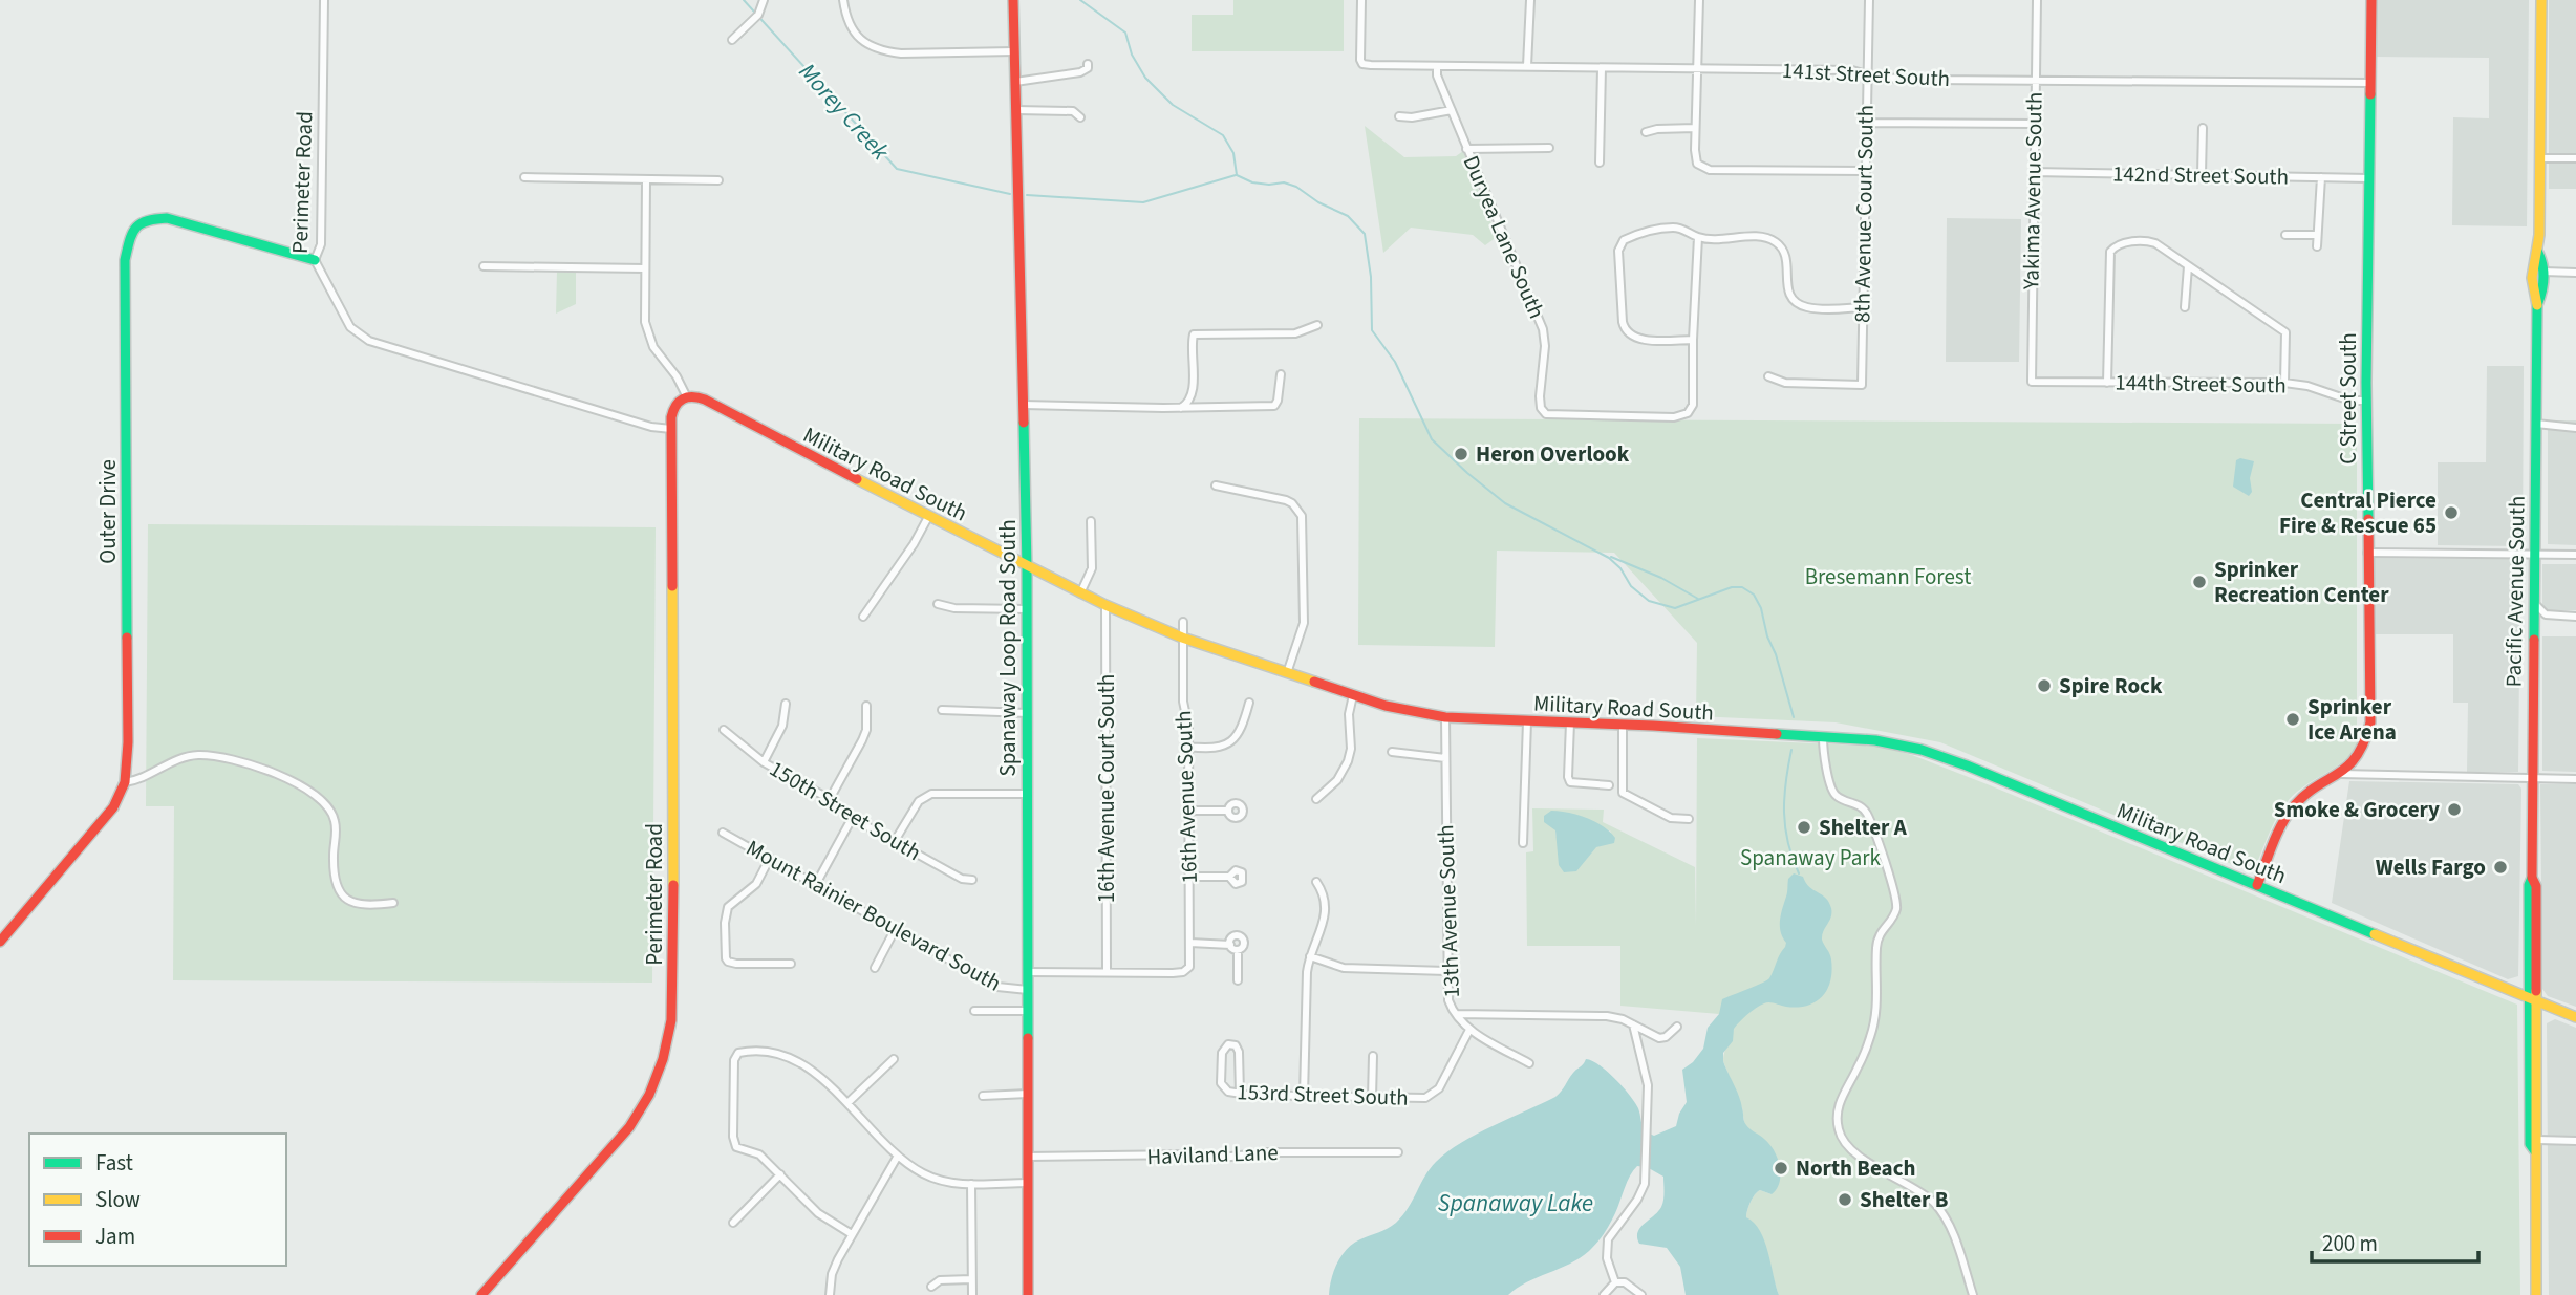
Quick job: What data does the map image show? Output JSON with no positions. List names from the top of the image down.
{
  "streets": {
    "main road": [
      "Perimeter Road",
      "C Street South",
      "Military Road South",
      "Outer Drive",
      "Pacific Avenue South",
      "Spanaway Loop Road South"
    ],
    "street": [
      "141st Street South",
      "142nd Street South",
      "Yakima Avenue South",
      "8th Avenue Court South",
      "Duryea Lane South",
      "144th Street South",
      "16th Avenue Court South",
      "16th Avenue South",
      "150th Street South",
      "13th Avenue South",
      "Mount Rainier Boulevard South",
      "153rd Street South",
      "Haviland Lane"
    ]
  },
  "crossings": [
    ["141st Street South", "Yakima Avenue South"],
    ["141st Street South", "8th Avenue Court South"],
    ["141st Street South", "Duryea Lane South"],
    ["141st Street South", "C Street South"],
    ["142nd Street South", "Yakima Avenue South"],
    ["142nd Street South", "C Street South"],
    ["Perimeter Road", "Military Road South"],
    ["Perimeter Road", "Outer Drive"],
    ["Yakima Avenue South", "144th Street South"],
    ["144th Street South", "C Street South"],
    ["C Street South", "Military Road South"],
    ["Military Road South", "Pacific Avenue South"],
    ["Military Road South", "Spanaway Loop Road South"],
    ["Military Road South", "16th Avenue Court South"],
    ["Military Road South", "16th Avenue South"],
    ["Military Road South", "13th Avenue South"],
    ["Spanaway Loop Road South", "Mount Rainier Boulevard South"],
    ["Spanaway Loop Road South", "Haviland Lane"],
    ["16th Avenue Court South", "16th Avenue South"],
    ["13th Avenue South", "153rd Street South"]
  ],
  "water": ["Morey Creek", "Spanaway Lake"],
  "parks": ["Bresemann Forest", "Spanaway Park"],
  "places": [
    "Heron Overlook",
    "Central Pierce Fire & Rescue 65",
    "Sprinker Recreation Center",
    "Spire Rock",
    "Sprinker Ice Arena",
    "Smoke & Grocery",
    "Shelter A",
    "Wells Fargo",
    "North Beach",
    "Shelter B"
  ],
  "legend": ["Fast", "Slow", "Jam"],
  "scale_bar": "200 m"
}
